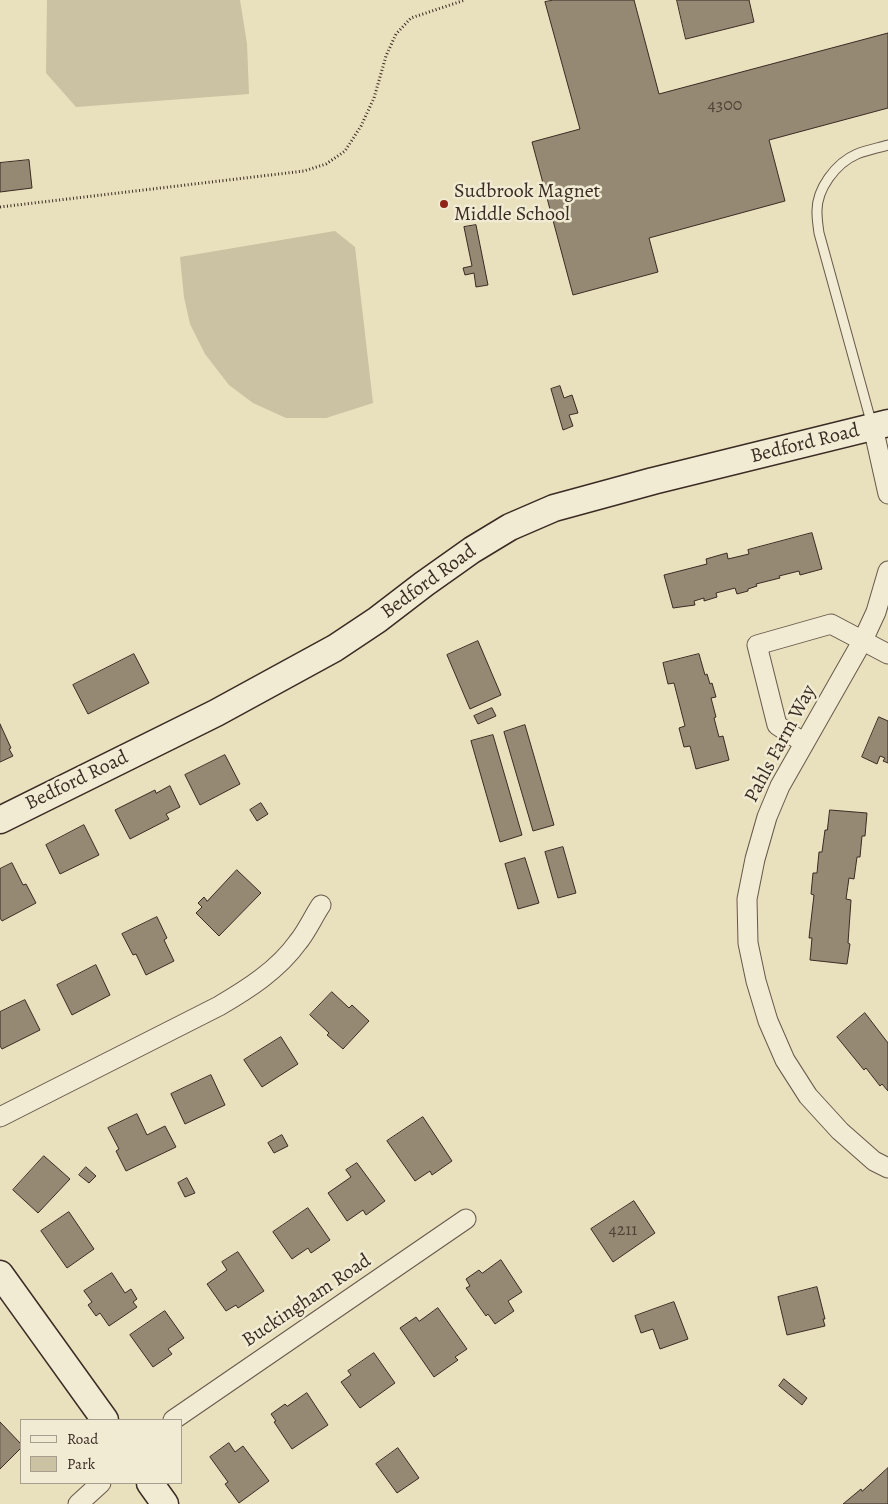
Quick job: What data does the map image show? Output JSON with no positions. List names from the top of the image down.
{
  "streets": {
    "street": ["Bedford Road", "Pahls Farm Way", "Buckingham Road"]
  },
  "places": ["Sudbrook Magnet Middle School"],
  "house_numbers": ["4300", "4211"],
  "legend": ["Road", "Park"]
}
